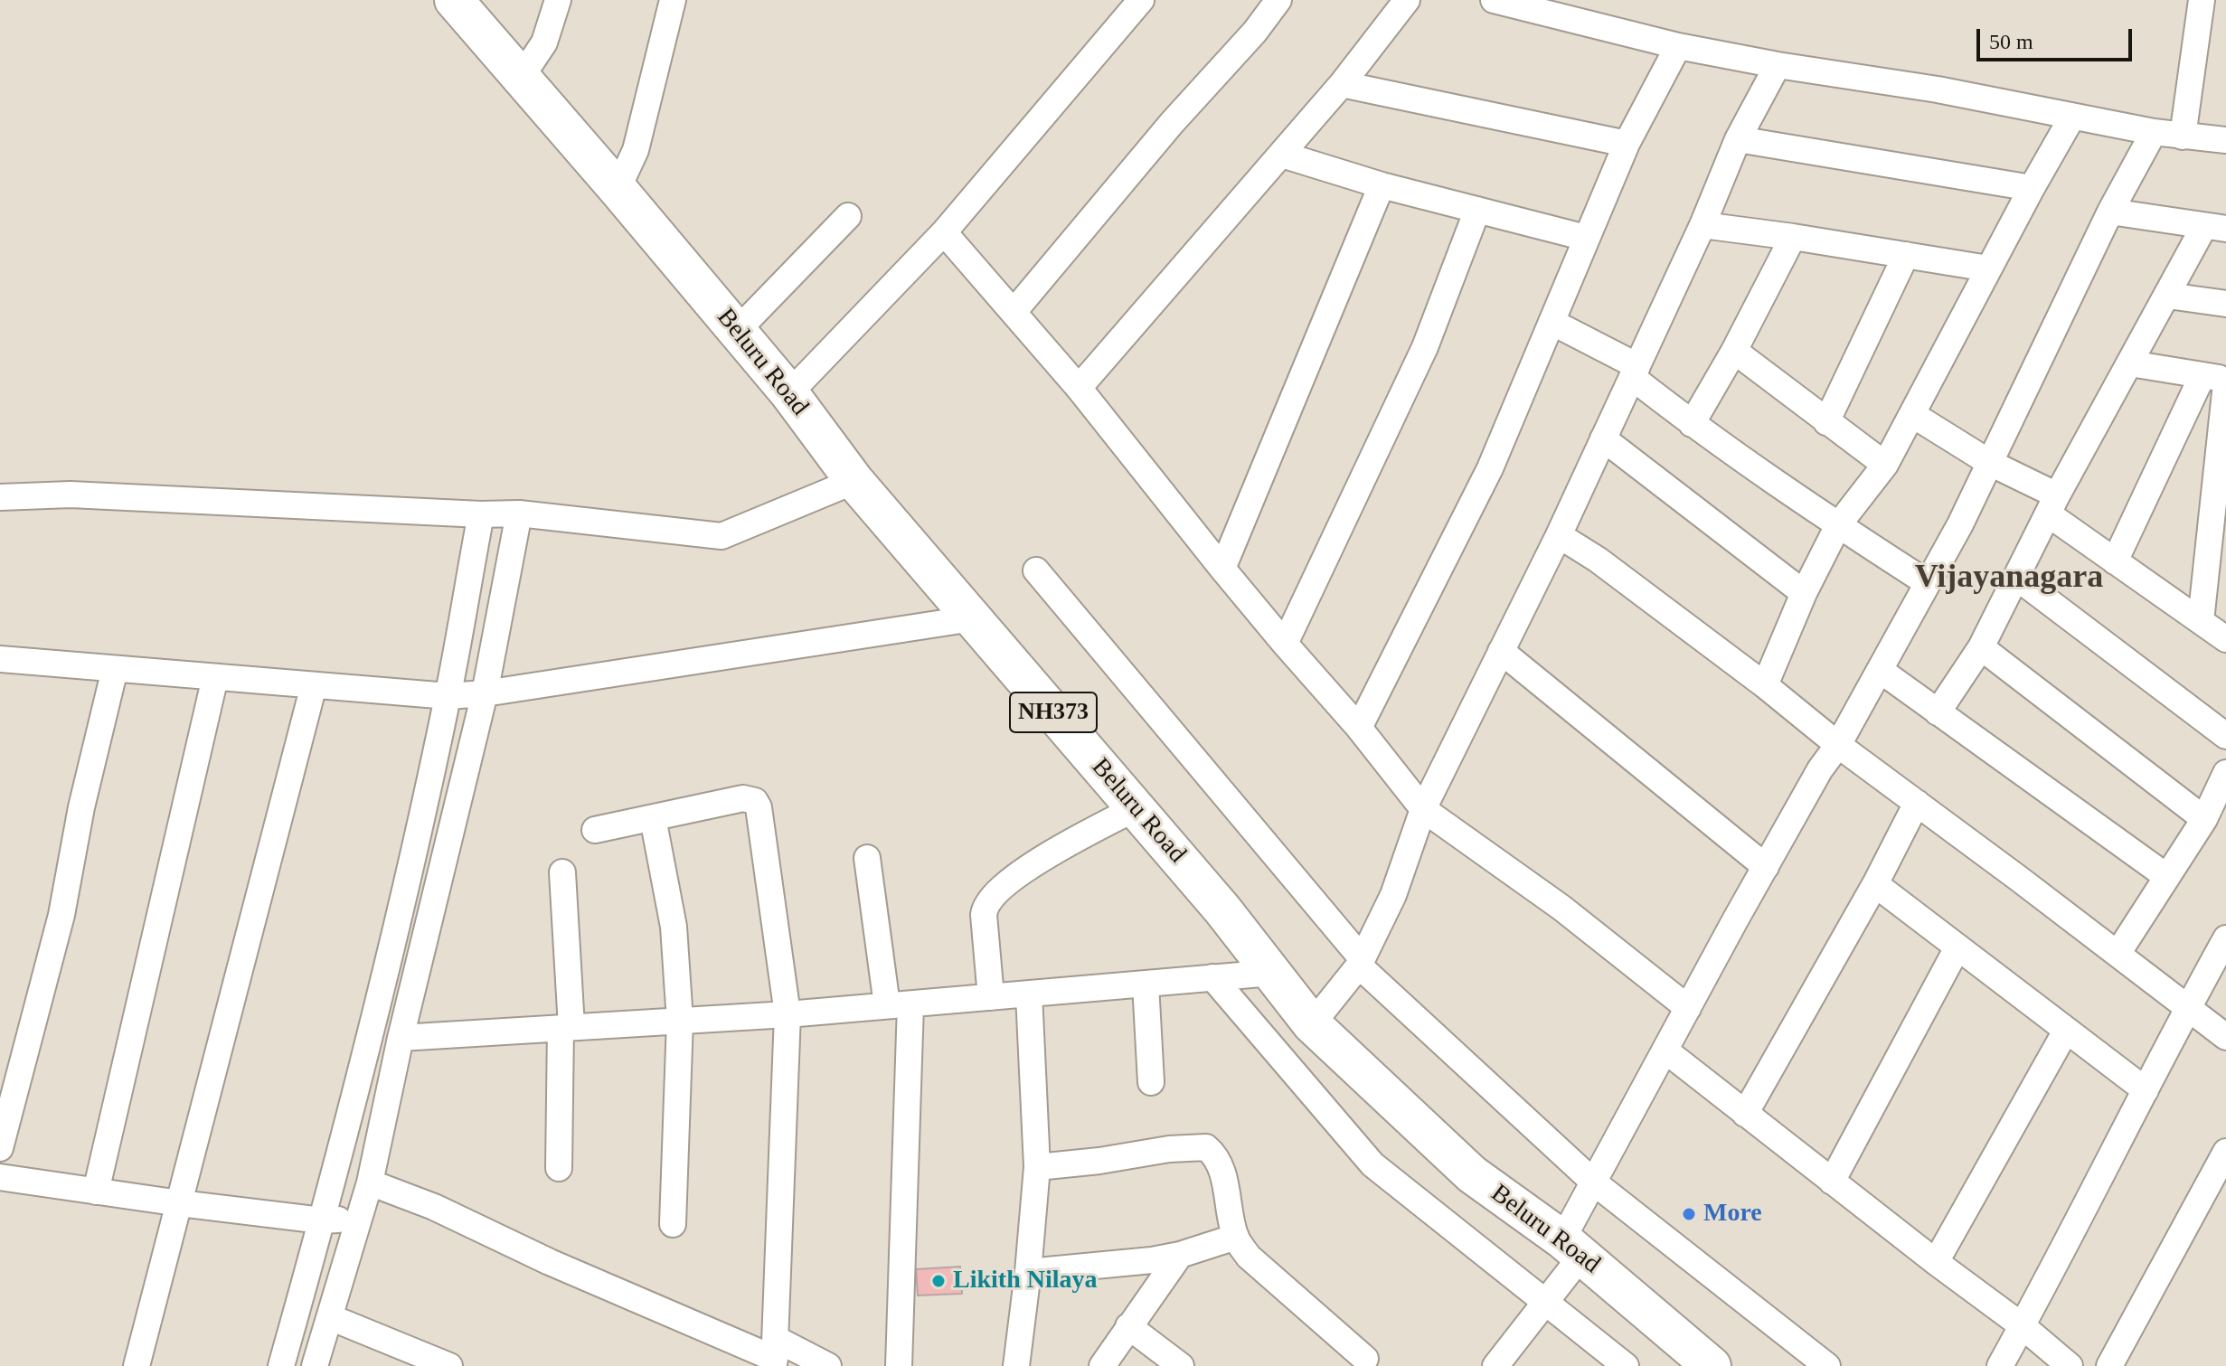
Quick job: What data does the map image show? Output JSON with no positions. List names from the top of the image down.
{
  "streets": {
    "highway": ["Beluru Road", "NH373"]
  },
  "districts": ["Vijayanagara"],
  "places": ["More", "Likith Nilaya"],
  "scale_bar": "50 m"
}
